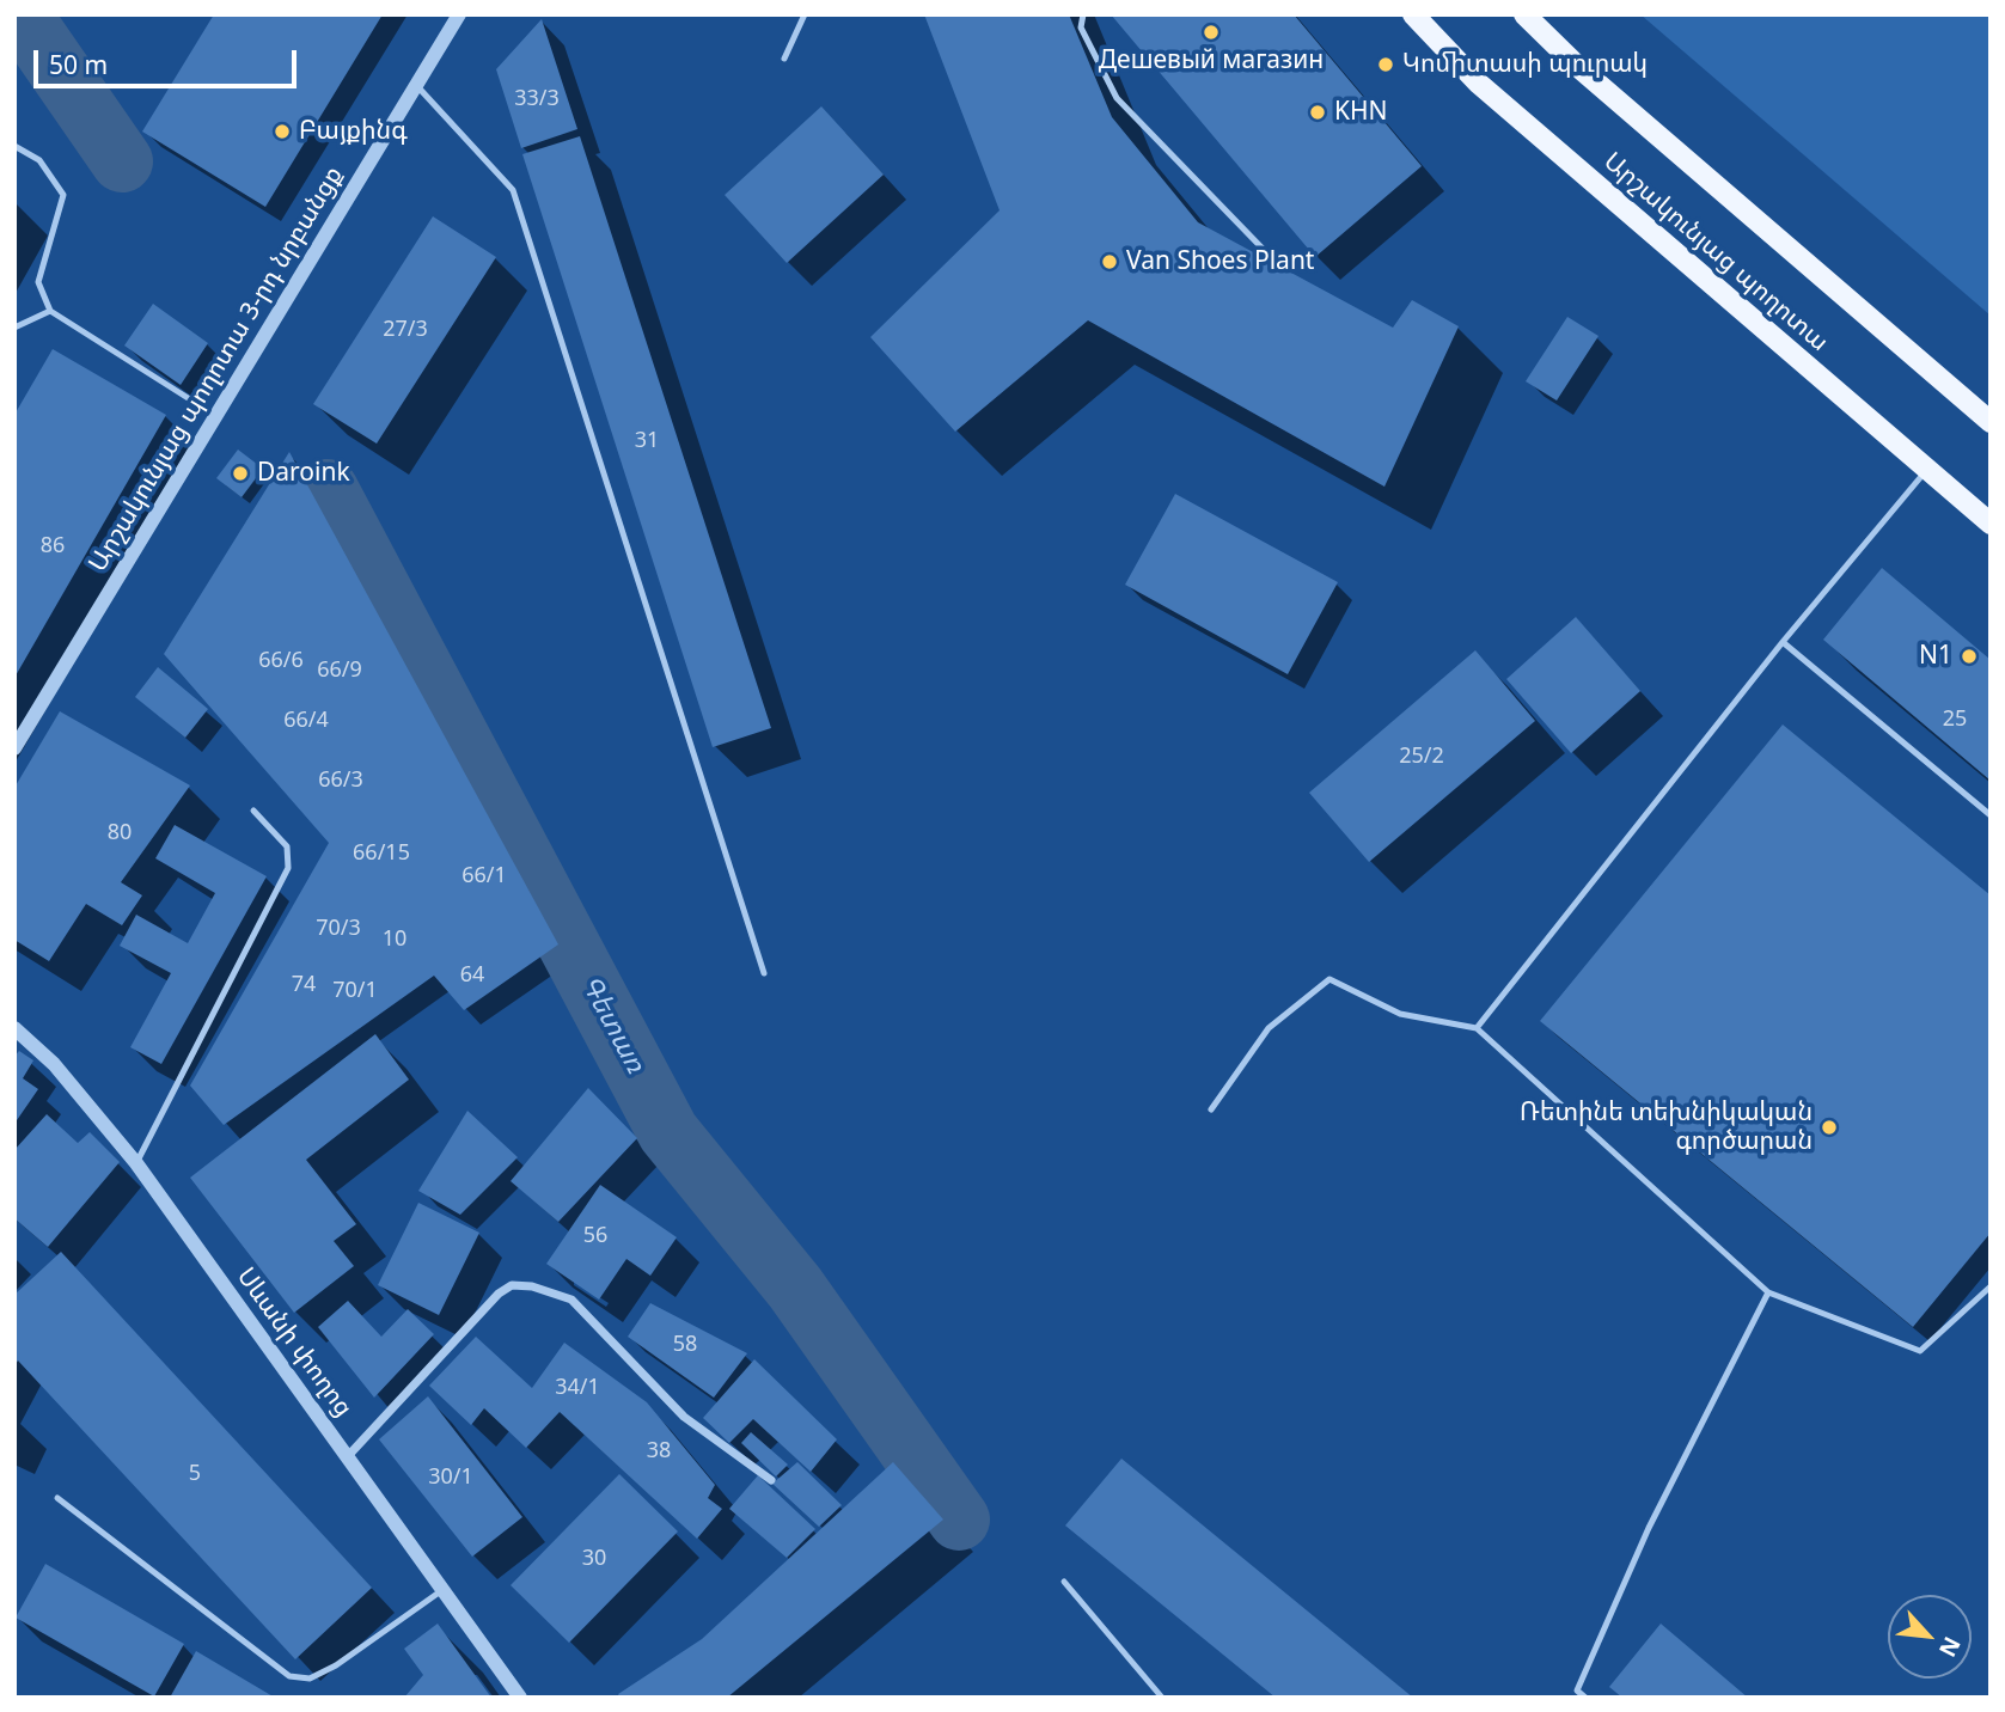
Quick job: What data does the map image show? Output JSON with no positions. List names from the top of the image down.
{
  "streets": {
    "main road": ["Արշակունյաց պողոտա"],
    "street": ["Արշակունյաց պողոտա 3-րդ նրբանցք", "Սևանի փողոց"]
  },
  "water": ["Գետառ"],
  "places": [
    "Дешевый магазин",
    "Կոմիտասի պուրակ",
    "KHN",
    "Բայքինգ",
    "Van Shoes Plant",
    "Daroink",
    "N1",
    "Ռետինե տեխնիկական գործարան"
  ],
  "house_numbers": [
    "33/3",
    "27/3",
    "31",
    "86",
    "66/6",
    "66/9",
    "25",
    "66/4",
    "25/2",
    "66/3",
    "80",
    "66/15",
    "66/1",
    "70/3",
    "10",
    "64",
    "74",
    "70/1",
    "56",
    "58",
    "34/1",
    "38",
    "5",
    "30/1",
    "30"
  ],
  "scale_bar": "50 m",
  "north": "bottom right"
}
